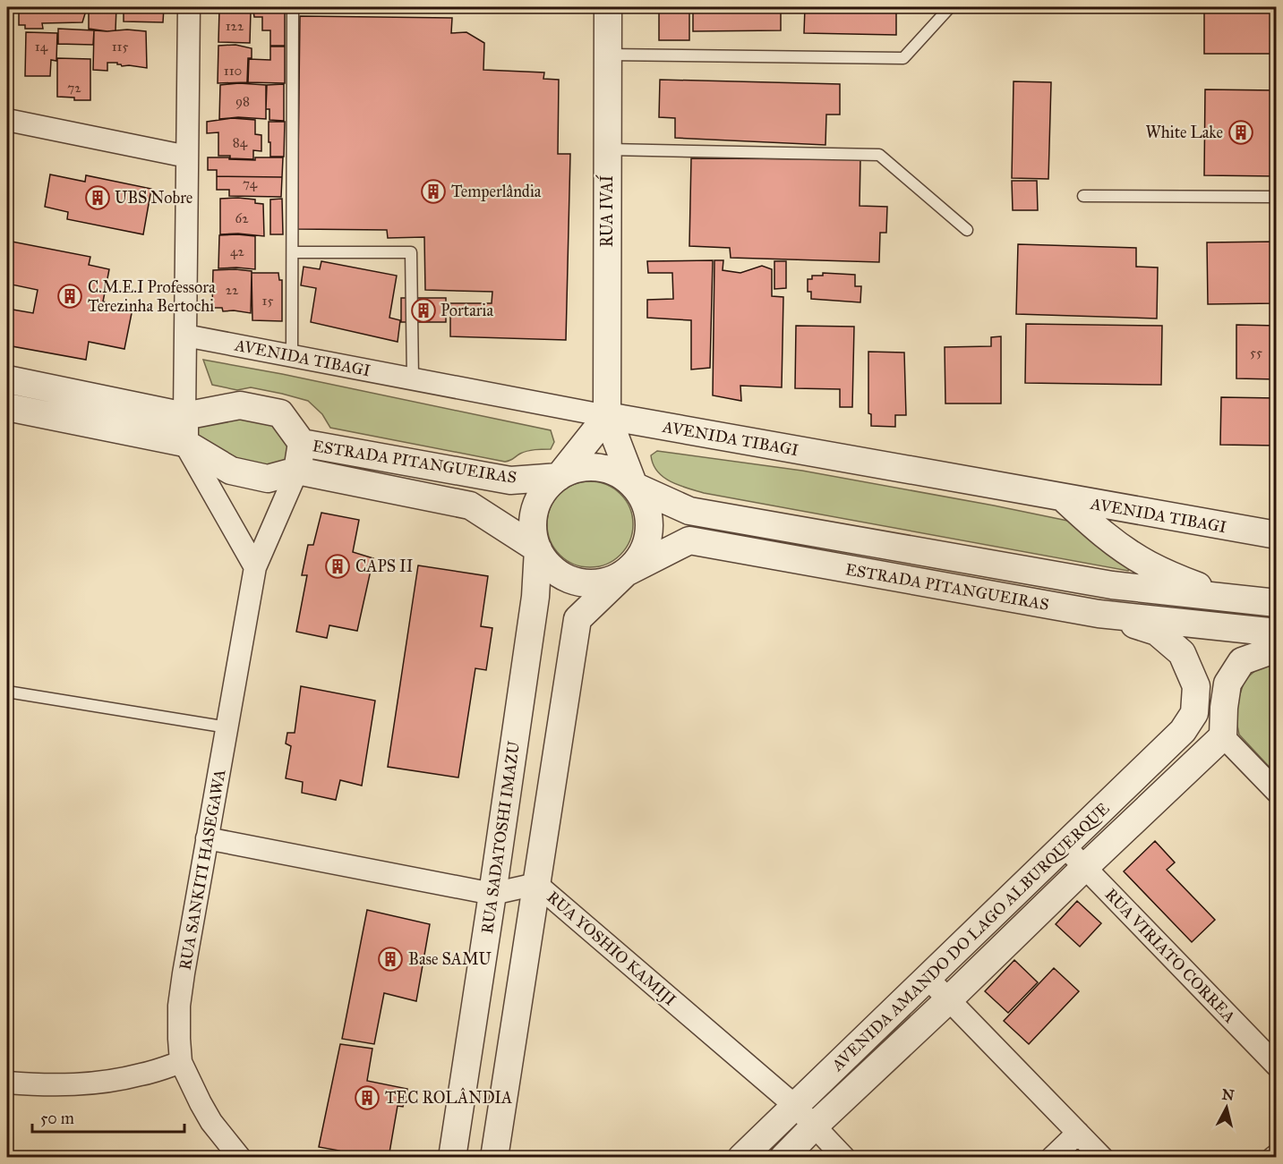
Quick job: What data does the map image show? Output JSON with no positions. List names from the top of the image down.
{
  "streets": {
    "street": [
      "RUA IVAÍ",
      "AVENIDA TIBAGI",
      "ESTRADA PITANGUEIRAS",
      "RUA SADATOSHI IMAZU",
      "RUA SANKITI HASEGAWA",
      "AVENIDA AMANDO DO LAGO ALBURQUERQUE",
      "RUA YOSHIO KAMIJI",
      "RUA VIRIATO CORREA"
    ]
  },
  "crossings": [
    ["RUA IVAÍ", "AVENIDA TIBAGI"],
    ["RUA IVAÍ", "ESTRADA PITANGUEIRAS"],
    ["RUA IVAÍ", "RUA SADATOSHI IMAZU"],
    ["ESTRADA PITANGUEIRAS", "RUA SADATOSHI IMAZU"],
    ["ESTRADA PITANGUEIRAS", "RUA SANKITI HASEGAWA"],
    ["ESTRADA PITANGUEIRAS", "AVENIDA AMANDO DO LAGO ALBURQUERQUE"],
    ["RUA SADATOSHI IMAZU", "RUA YOSHIO KAMIJI"],
    ["RUA SANKITI HASEGAWA", "RUA YOSHIO KAMIJI"],
    ["AVENIDA AMANDO DO LAGO ALBURQUERQUE", "RUA YOSHIO KAMIJI"],
    ["AVENIDA AMANDO DO LAGO ALBURQUERQUE", "RUA VIRIATO CORREA"]
  ],
  "places": {
    "building": [
      "White Lake",
      "Temperlândia",
      "UBS Nobre",
      "C.M.E.I Professora Terezinha Bertochi",
      "Portaria",
      "CAPS II",
      "Base SAMU",
      "TEC ROLÂNDIA"
    ]
  },
  "house_numbers": [
    "122",
    "14",
    "115",
    "110",
    "72",
    "98",
    "84",
    "74",
    "62",
    "42",
    "22",
    "15",
    "55"
  ],
  "scale_bar": "50 m",
  "north": "top"
}
